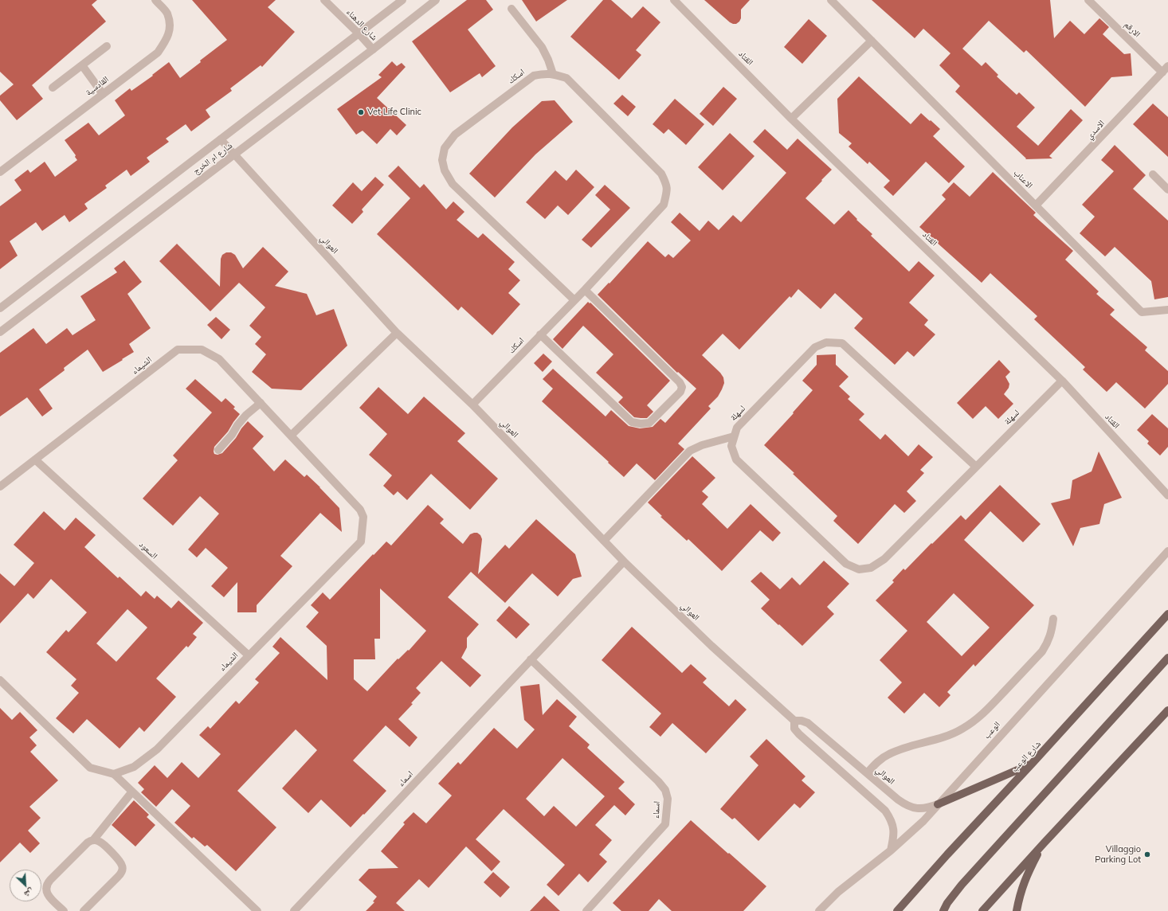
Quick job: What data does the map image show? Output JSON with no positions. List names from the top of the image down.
{
  "streets": {
    "main road": ["شارع الوعب"],
    "street": [
      "شارع الدهناء",
      "الارقم",
      "القتاد",
      "اسكك",
      "القادسية",
      "الاسدي",
      "شارع ام الخرج",
      "الاعناب",
      "العوالي",
      "الشيماء",
      "لسهلة",
      "السعود",
      "الوعب",
      "اسماء"
    ]
  },
  "crossings": [
    ["شارع الدهناء", "شارع ام الخرج"],
    ["الارقم", "الاسدي"],
    ["القتاد", "لسهلة"],
    ["اسكك", "العوالي"],
    ["الاسدي", "الاعناب"],
    ["شارع ام الخرج", "العوالي"],
    ["العوالي", "الوعب"],
    ["العوالي", "اسماء"],
    ["الشيماء", "السعود"]
  ],
  "places": ["Vet Life Clinic", "Villaggio Parking Lot"],
  "north": "bottom right"
}
